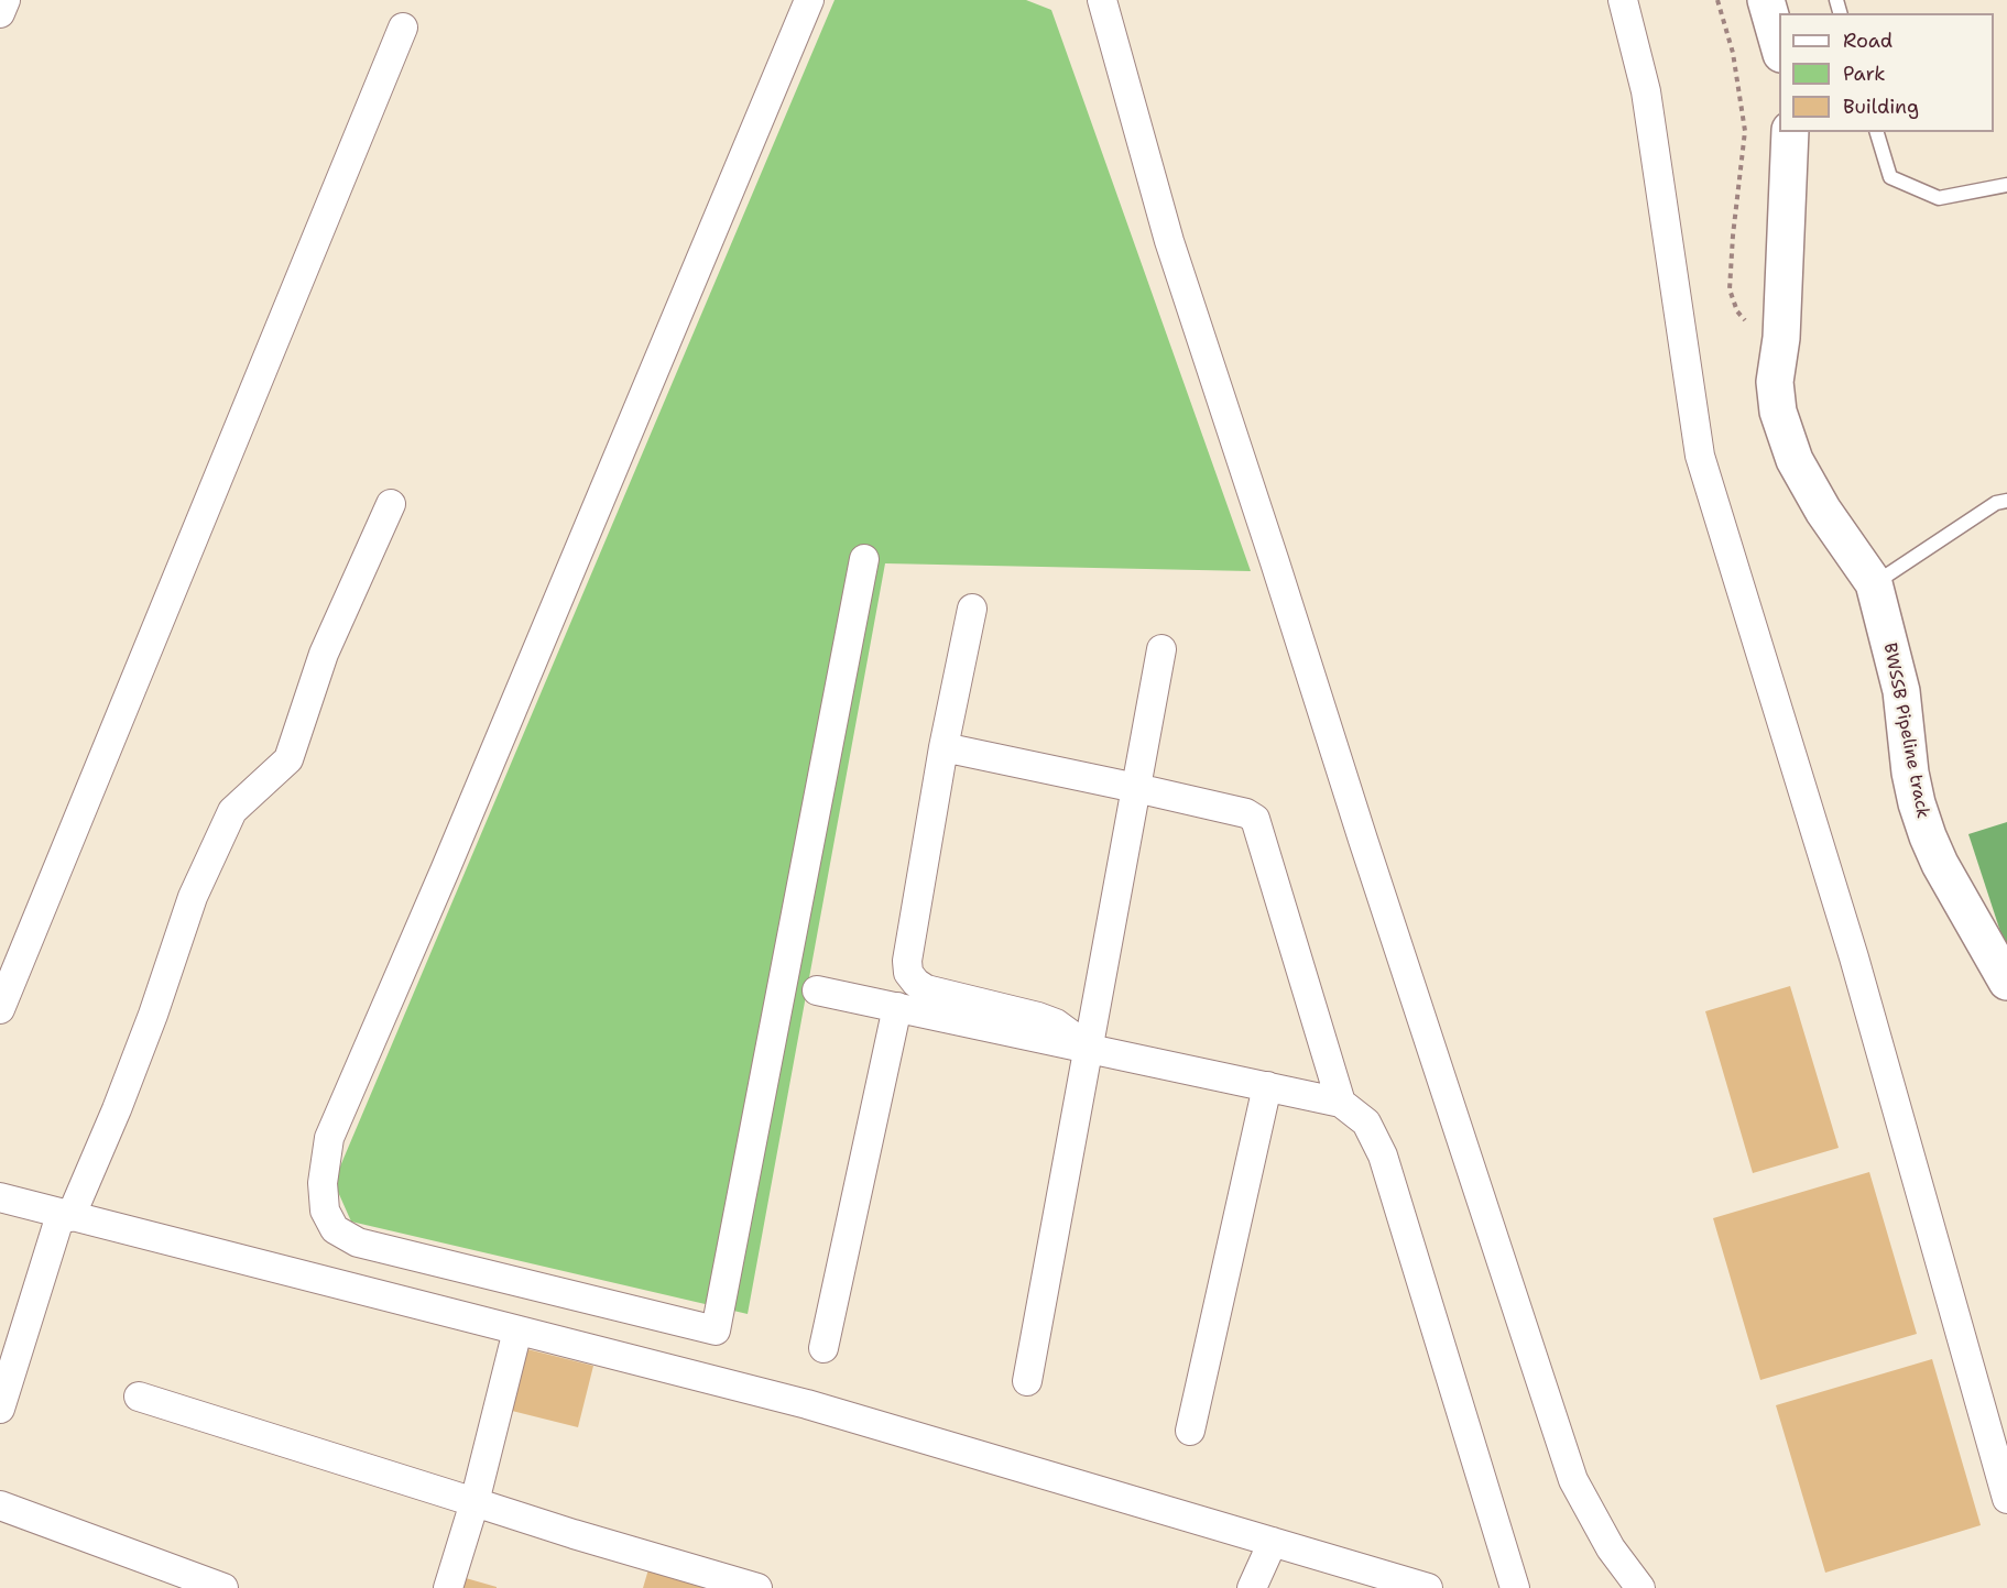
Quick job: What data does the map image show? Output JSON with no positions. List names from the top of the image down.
{
  "streets": {
    "street": ["BWSSB Pipeline track"]
  },
  "legend": ["Road", "Park", "Building"]
}
